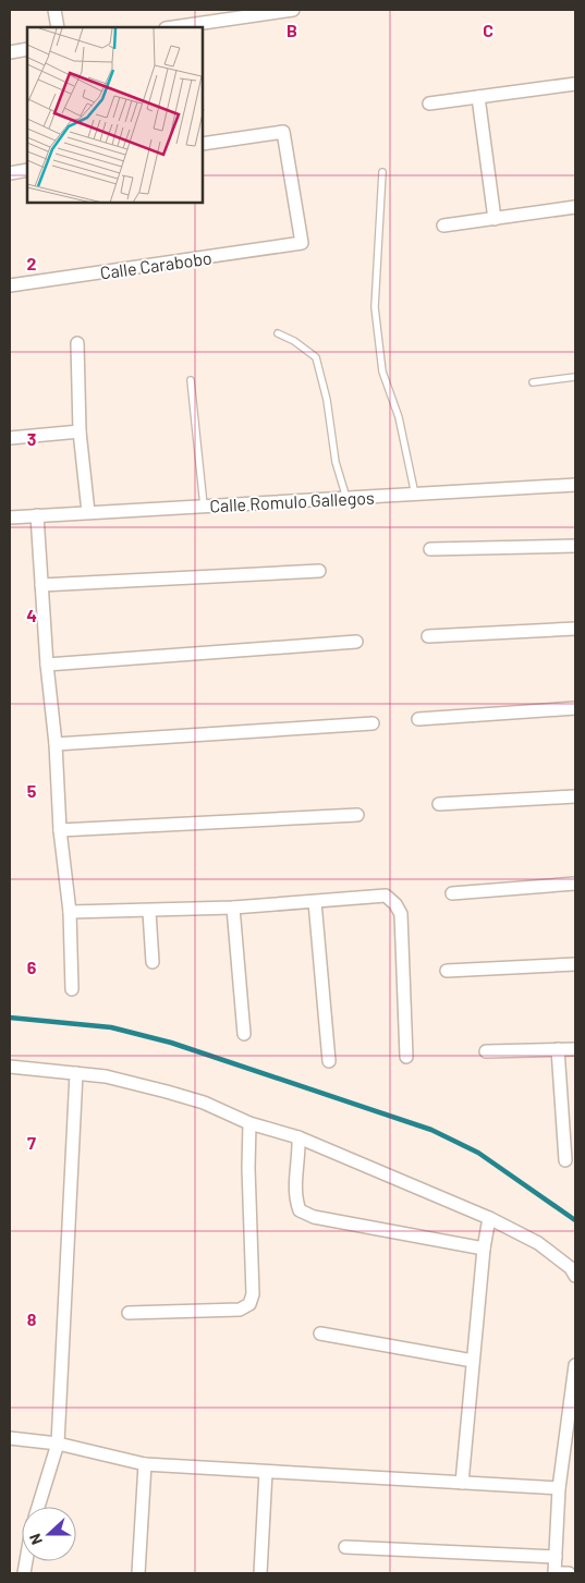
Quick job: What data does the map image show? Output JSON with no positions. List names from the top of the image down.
{
  "streets": {
    "street": ["Calle Carabobo", "Calle Romulo Gallegos"]
  },
  "north": "left",
  "grid": {
    "columns": ["B", "C"],
    "rows": [
      "2",
      "3",
      "4",
      "5",
      "6",
      "7",
      "8"
    ]
  }
}
